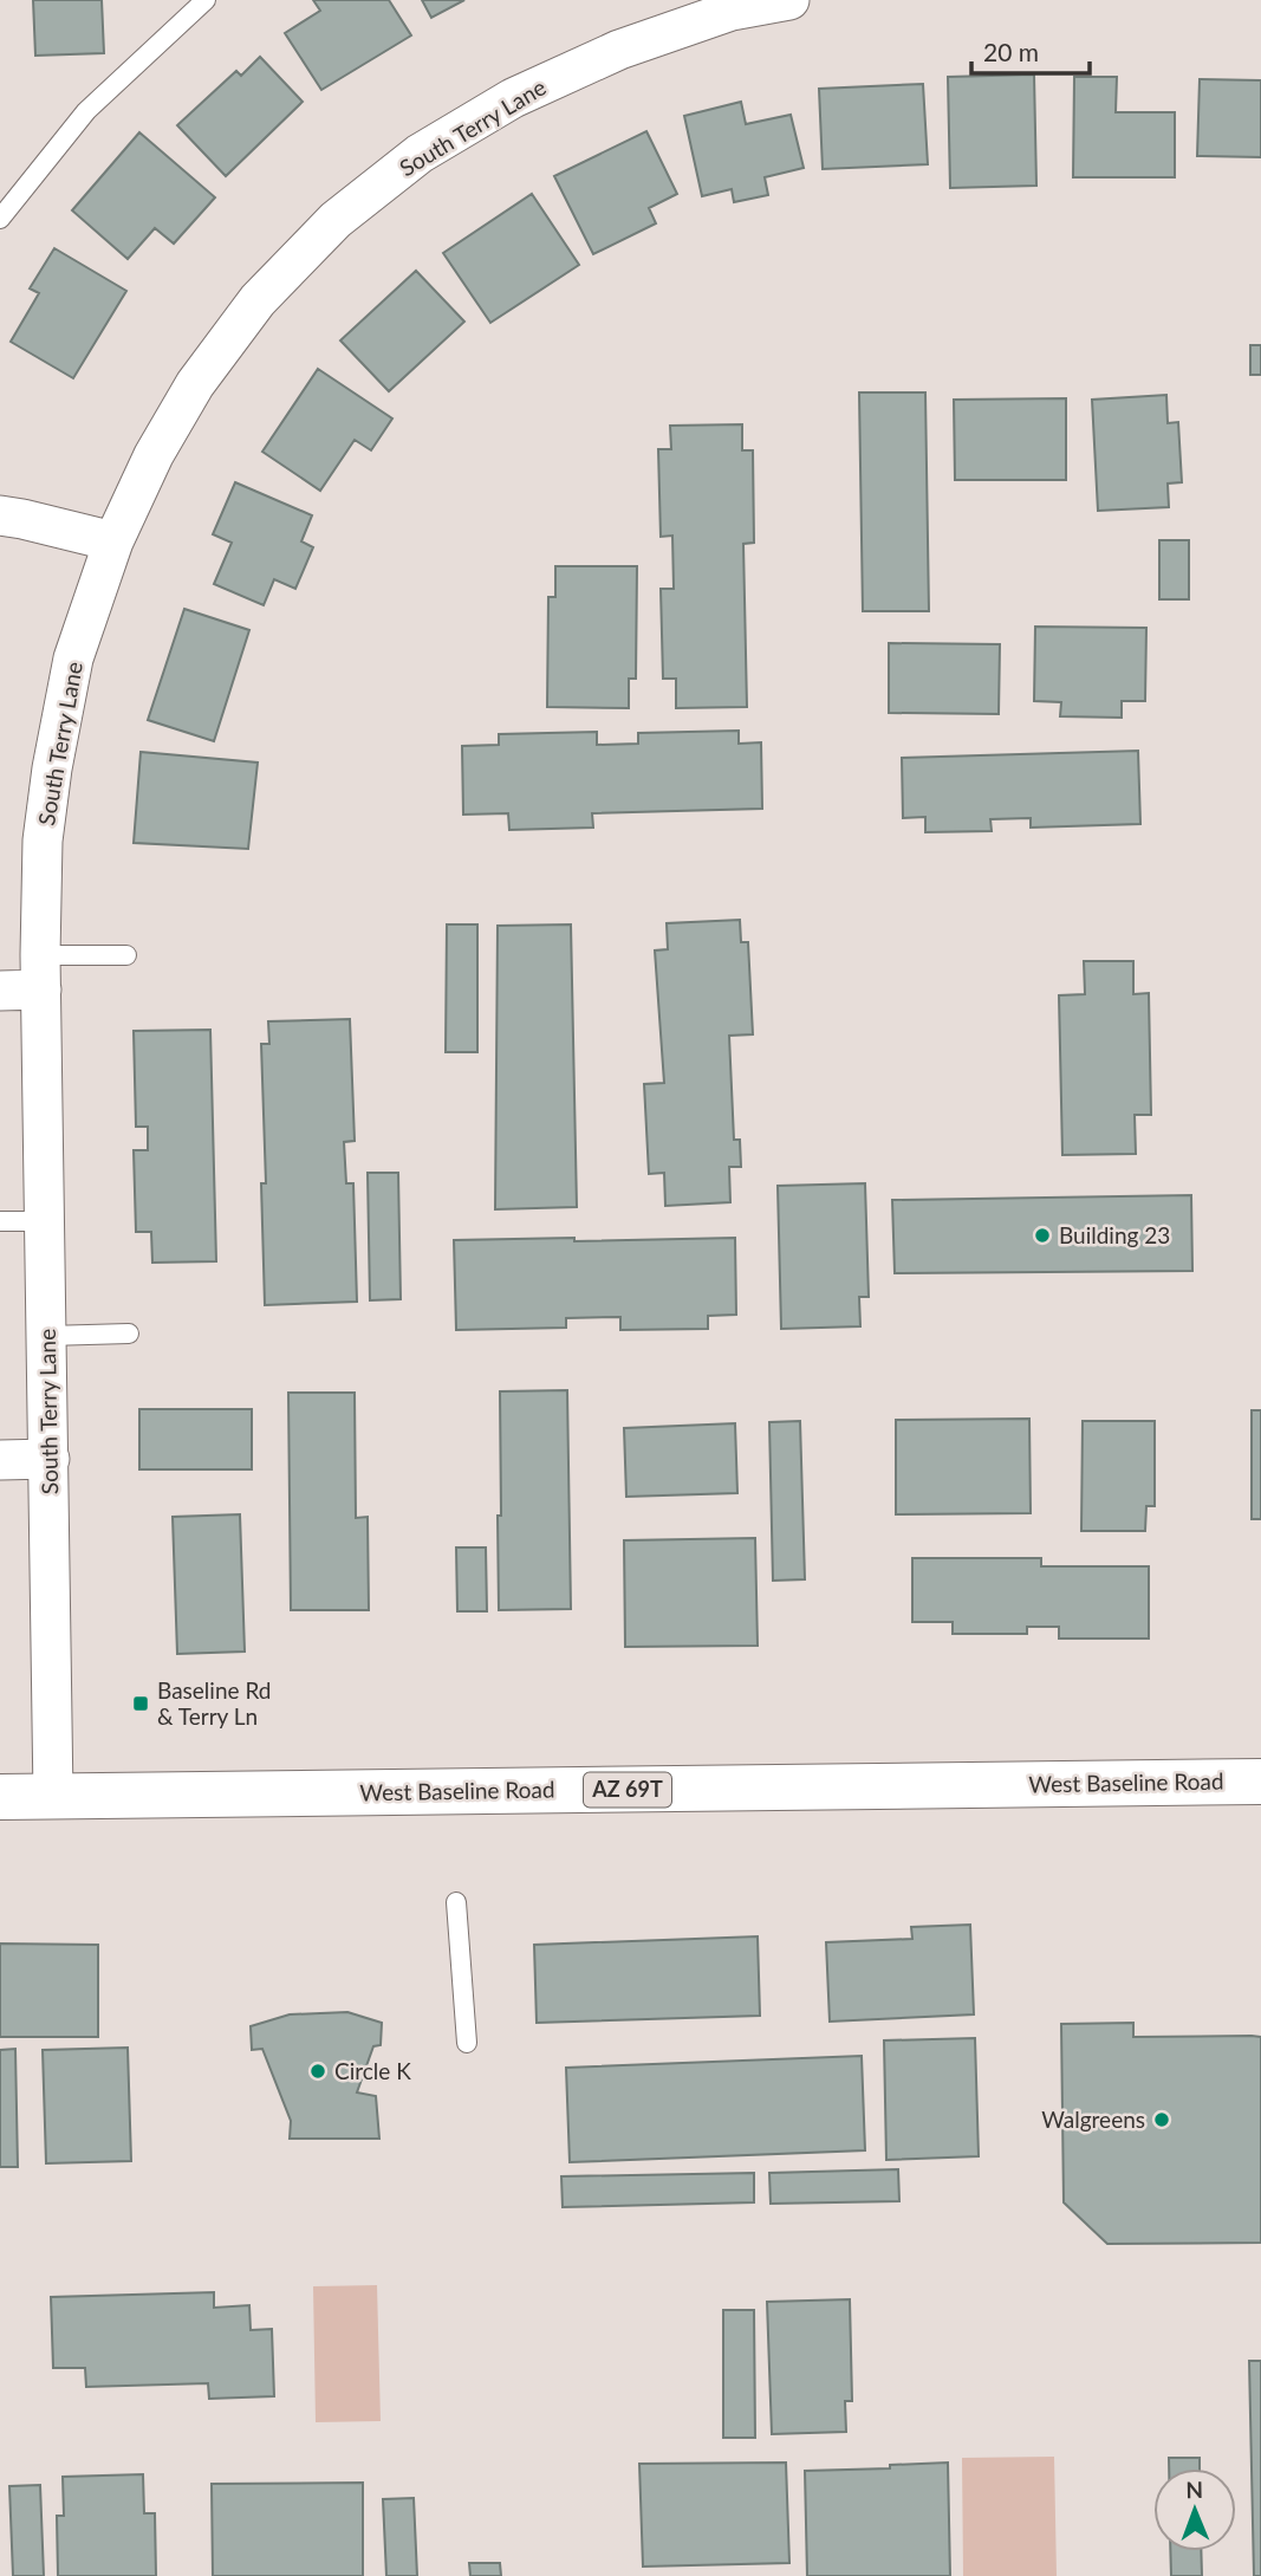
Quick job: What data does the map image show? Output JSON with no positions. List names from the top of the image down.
{
  "streets": {
    "main road": ["West Baseline Road", "AZ 69T"],
    "street": ["South Terry Lane"]
  },
  "crossings": [
    ["South Terry Lane", "West Baseline Road"]
  ],
  "places": {
    "other": ["Building 23", "Circle K", "Walgreens"],
    "transit": ["Baseline Rd & Terry Ln"]
  },
  "scale_bar": "20 m",
  "north": "top"
}
